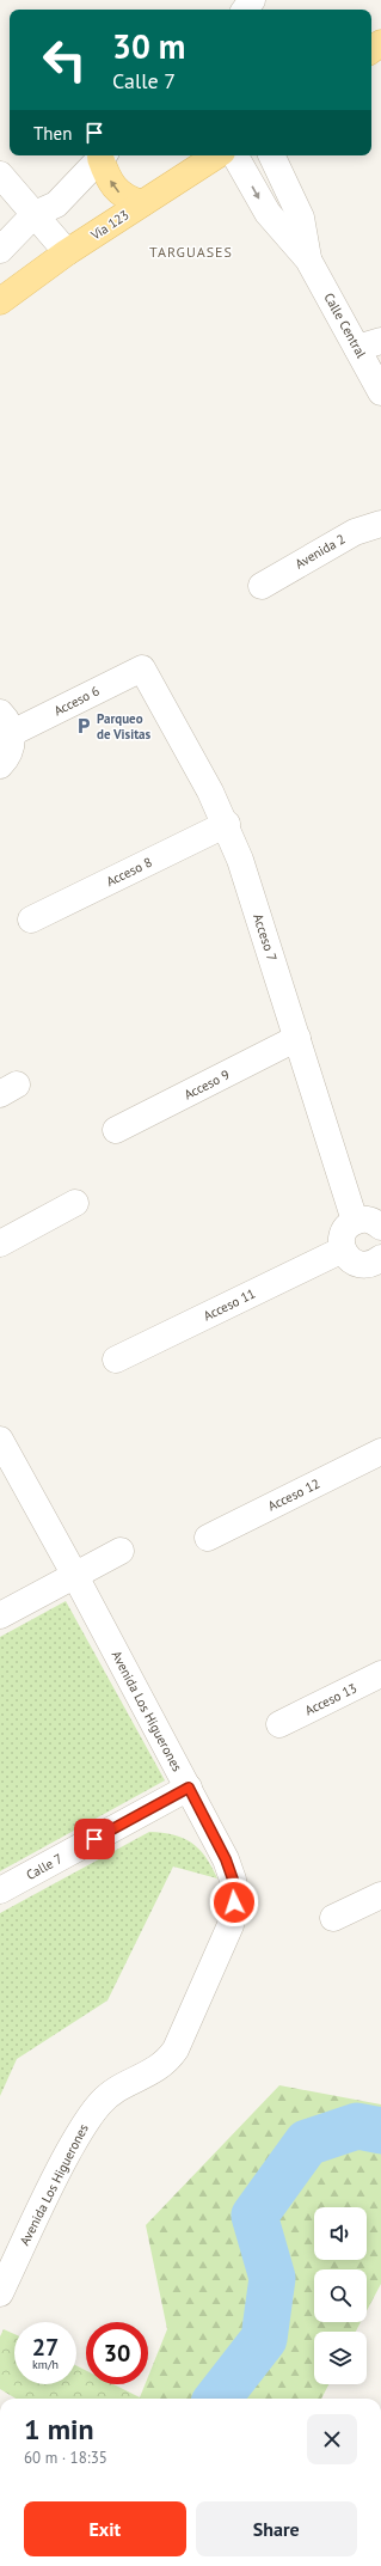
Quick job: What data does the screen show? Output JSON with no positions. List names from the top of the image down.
{
  "streets": {
    "main road": ["Vía 123"],
    "street": [
      "Calle Central",
      "Avenida 2",
      "Acceso 6",
      "Acceso 8",
      "Acceso 7",
      "Acceso 9",
      "Acceso 11",
      "Acceso 12",
      "Acceso 13",
      "Avenida Los Higuerones",
      "Calle 7"
    ]
  },
  "crossings": [
    ["Acceso 6", "Acceso 7"],
    ["Acceso 8", "Acceso 7"],
    ["Acceso 7", "Acceso 9"],
    ["Avenida Los Higuerones", "Calle 7"]
  ],
  "districts": ["TARGUASES"],
  "places": {
    "parking": ["Parqueo de Visitas"]
  },
  "page": {
    "turn": ["30 m", "Calle 7"],
    "then": "Then",
    "speed": "27 km/h",
    "limit": "30",
    "heading": ["1 min", "60 m · 18:35"],
    "buttons": ["Exit", "Share"]
  }
}
